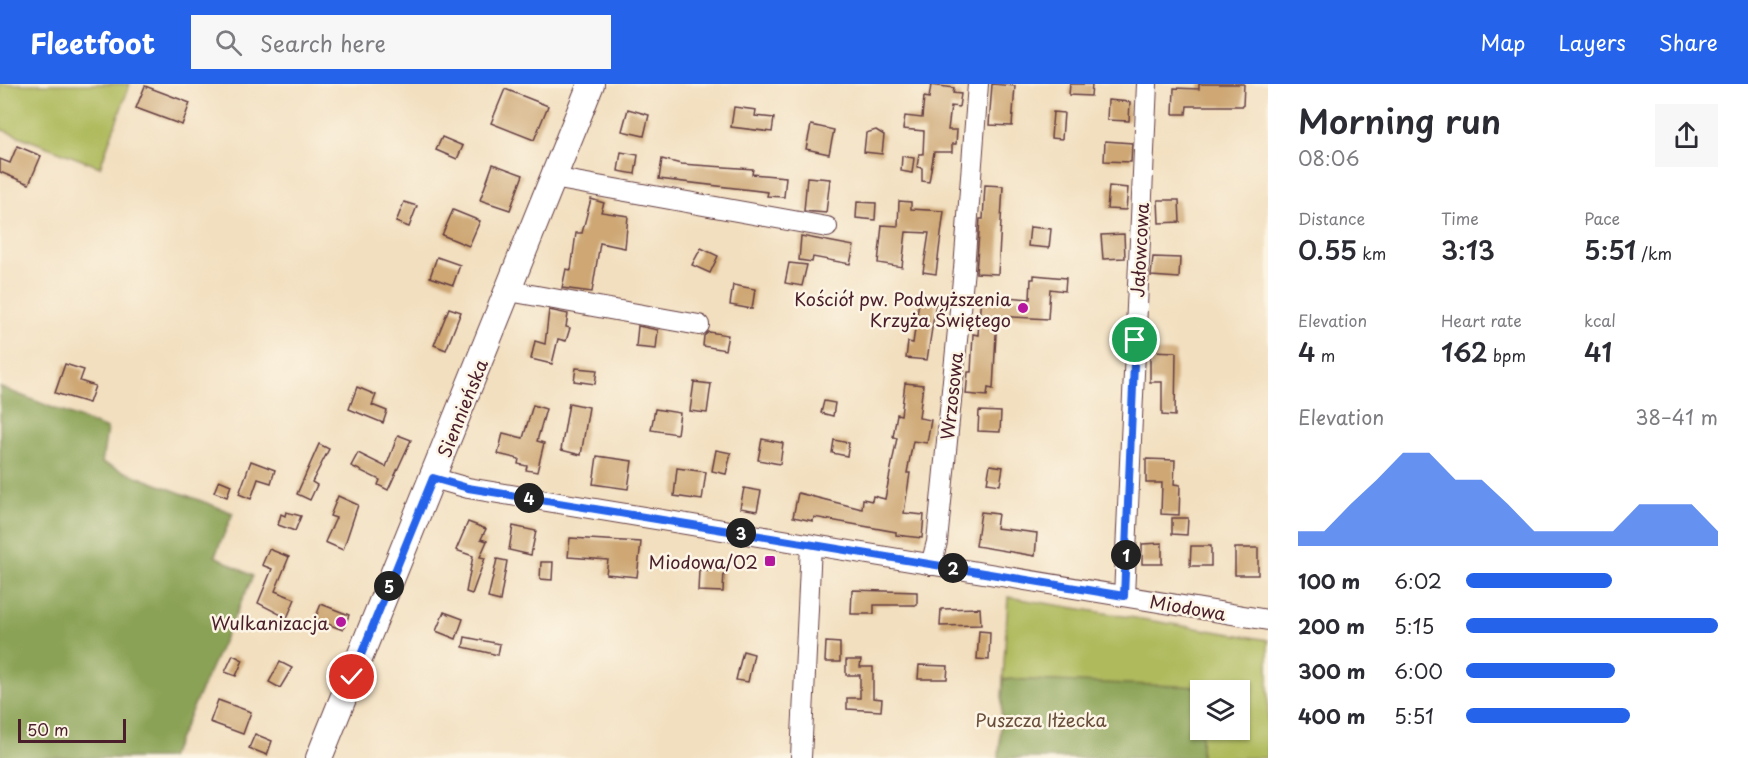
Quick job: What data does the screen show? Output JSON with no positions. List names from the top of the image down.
{
  "streets": {
    "main road": ["Siennieńska"],
    "street": ["Jałowcowa", "Wrzosowa", "Miodowa"]
  },
  "crossings": [
    ["Jałowcowa", "Miodowa"],
    ["Wrzosowa", "Miodowa"],
    ["Siennieńska", "Miodowa"]
  ],
  "parks": ["Puszcza Iłżecka"],
  "places": {
    "other": ["Kościół pw. Podwyższenia Krzyża Świętego", "Wulkanizacja"],
    "transit": ["Miodowa/02"]
  },
  "scale_bar": "50 m",
  "page": {
    "header": "Fleetfoot",
    "search": "Search here",
    "nav": ["Map", "Layers", "Share"],
    "heading": ["Morning run", "08:06"],
    "stats": [
      ["Distance", "0.55 km"],
      ["Time", "3:13"],
      ["Pace", "5:51 /km"],
      ["Elevation", "4 m"],
      ["Heart rate", "162 bpm"],
      ["kcal", "41"]
    ],
    "chart": ["Elevation", "38–41 m"],
    "pins": [
      "4",
      "3",
      "1",
      "2",
      "5"
    ],
    "list": [
      {
        "name": "100 m",
        "note": "6:02"
      },
      {
        "name": "200 m",
        "note": "5:15"
      },
      {
        "name": "300 m",
        "note": "6:00"
      },
      {
        "name": "400 m",
        "note": "5:51"
      }
    ],
    "scale": "50 m"
  }
}
